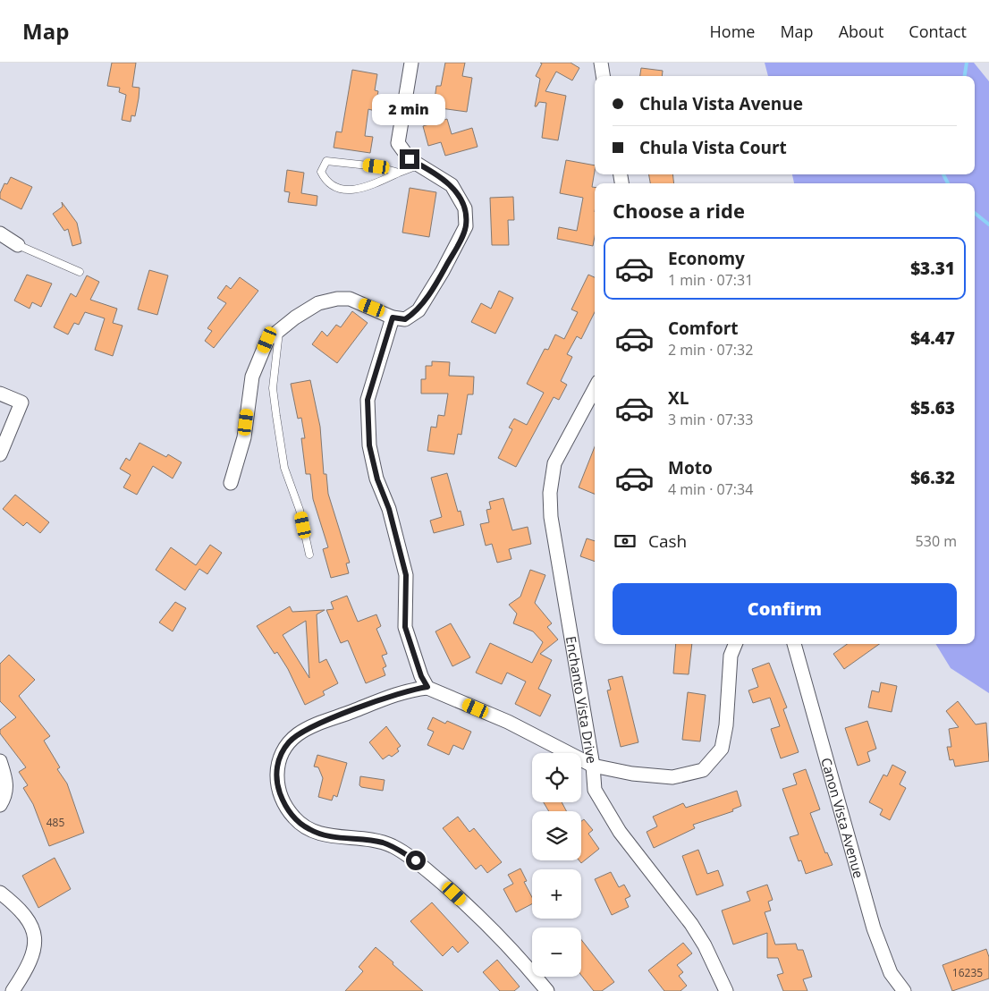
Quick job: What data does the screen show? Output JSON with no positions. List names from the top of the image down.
{
  "streets": {
    "street": ["Enchanto Vista Drive", "Canon Vista Avenue"]
  },
  "house_numbers": ["485", "16235"],
  "page": {
    "header": "Map",
    "nav": [
      "Home",
      "Map",
      "About",
      "Contact"
    ],
    "banner": ["Chula Vista Avenue", "Chula Vista Court"],
    "bubble": "2 min",
    "heading": "Choose a ride",
    "list": [
      {
        "name": "Economy",
        "note": "1 min · 07:31",
        "value": "$3.31"
      },
      {
        "name": "Comfort",
        "note": "2 min · 07:32",
        "value": "$4.47"
      },
      {
        "name": "XL",
        "note": "3 min · 07:33",
        "value": "$5.63"
      },
      {
        "name": "Moto",
        "note": "4 min · 07:34",
        "value": "$6.32"
      }
    ],
    "pay": ["Cash", "530 m"],
    "buttons": "Confirm",
    "map_buttons": ["+", "−"]
  }
}
